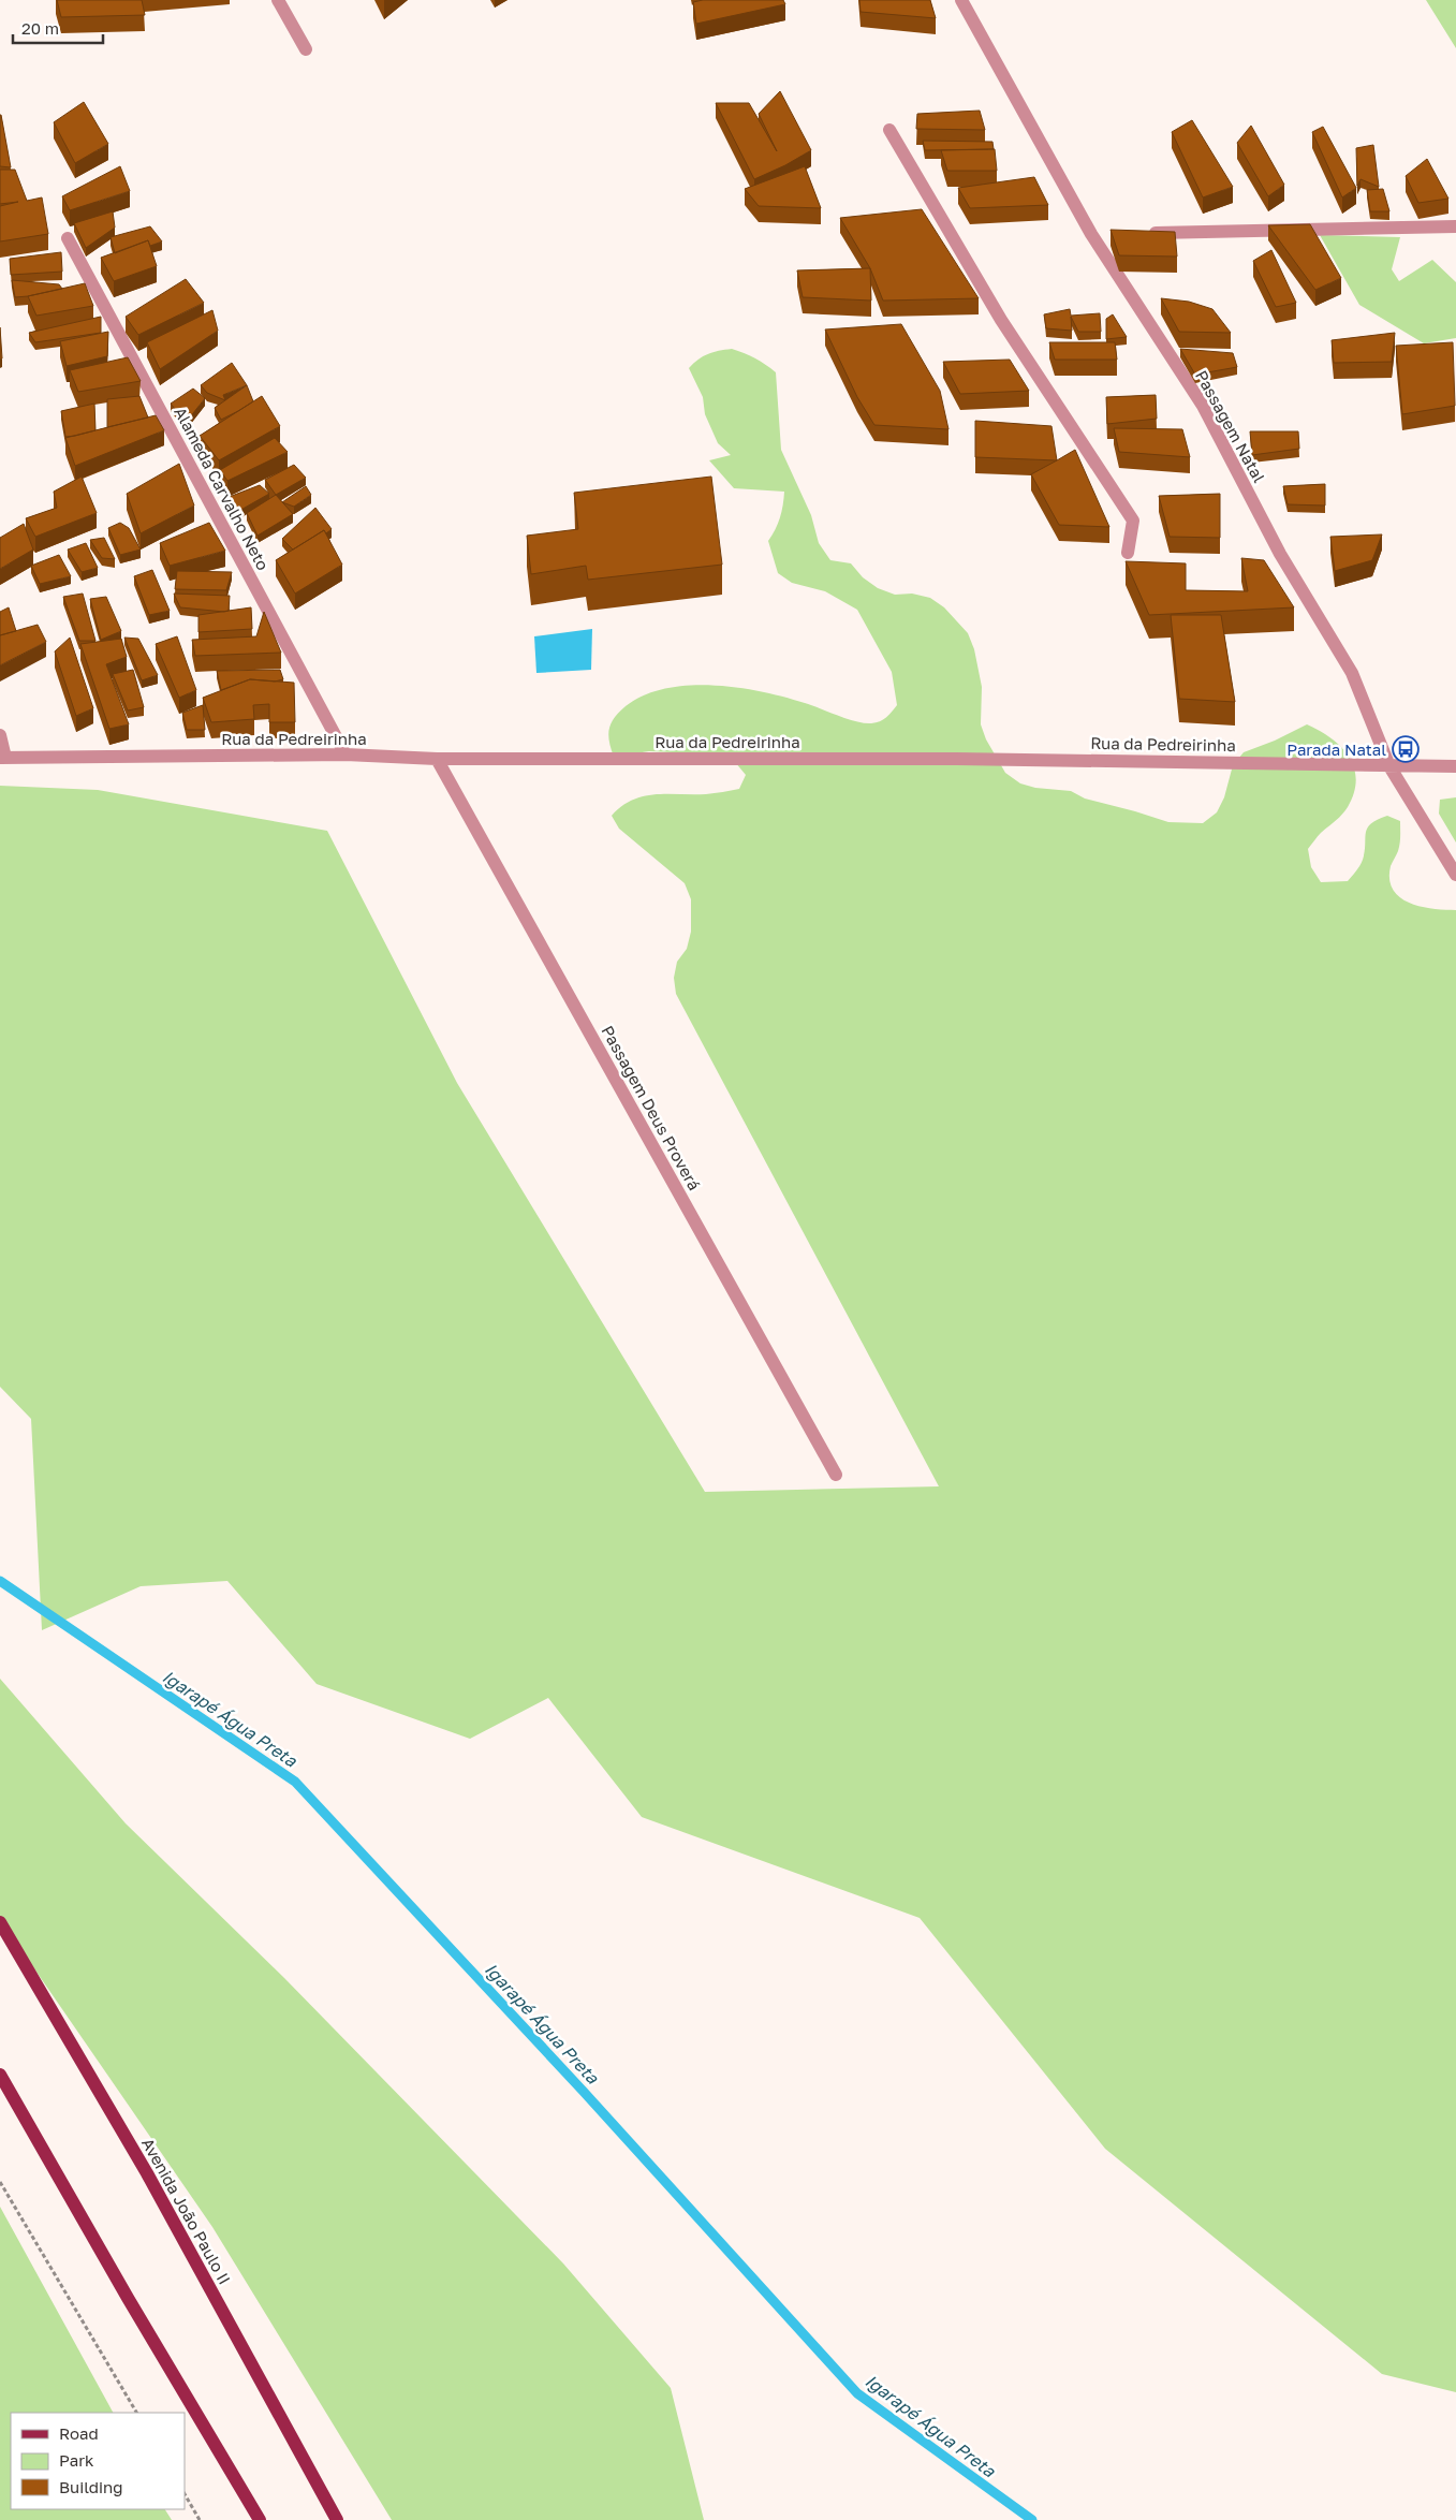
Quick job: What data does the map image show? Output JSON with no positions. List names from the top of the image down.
{
  "streets": {
    "main road": ["Avenida João Paulo II"],
    "street": [
      "Passagem Natal",
      "Alameda Carvalho Neto",
      "Rua da Pedreirinha",
      "Passagem Deus Proverá"
    ]
  },
  "crossings": [
    ["Passagem Natal", "Rua da Pedreirinha"],
    ["Alameda Carvalho Neto", "Rua da Pedreirinha"],
    ["Rua da Pedreirinha", "Passagem Deus Proverá"]
  ],
  "water": ["Igarapé Água Preta"],
  "places": {
    "bus stop": ["Parada Natal"]
  },
  "legend": ["Road", "Park", "Building"],
  "scale_bar": "20 m"
}
